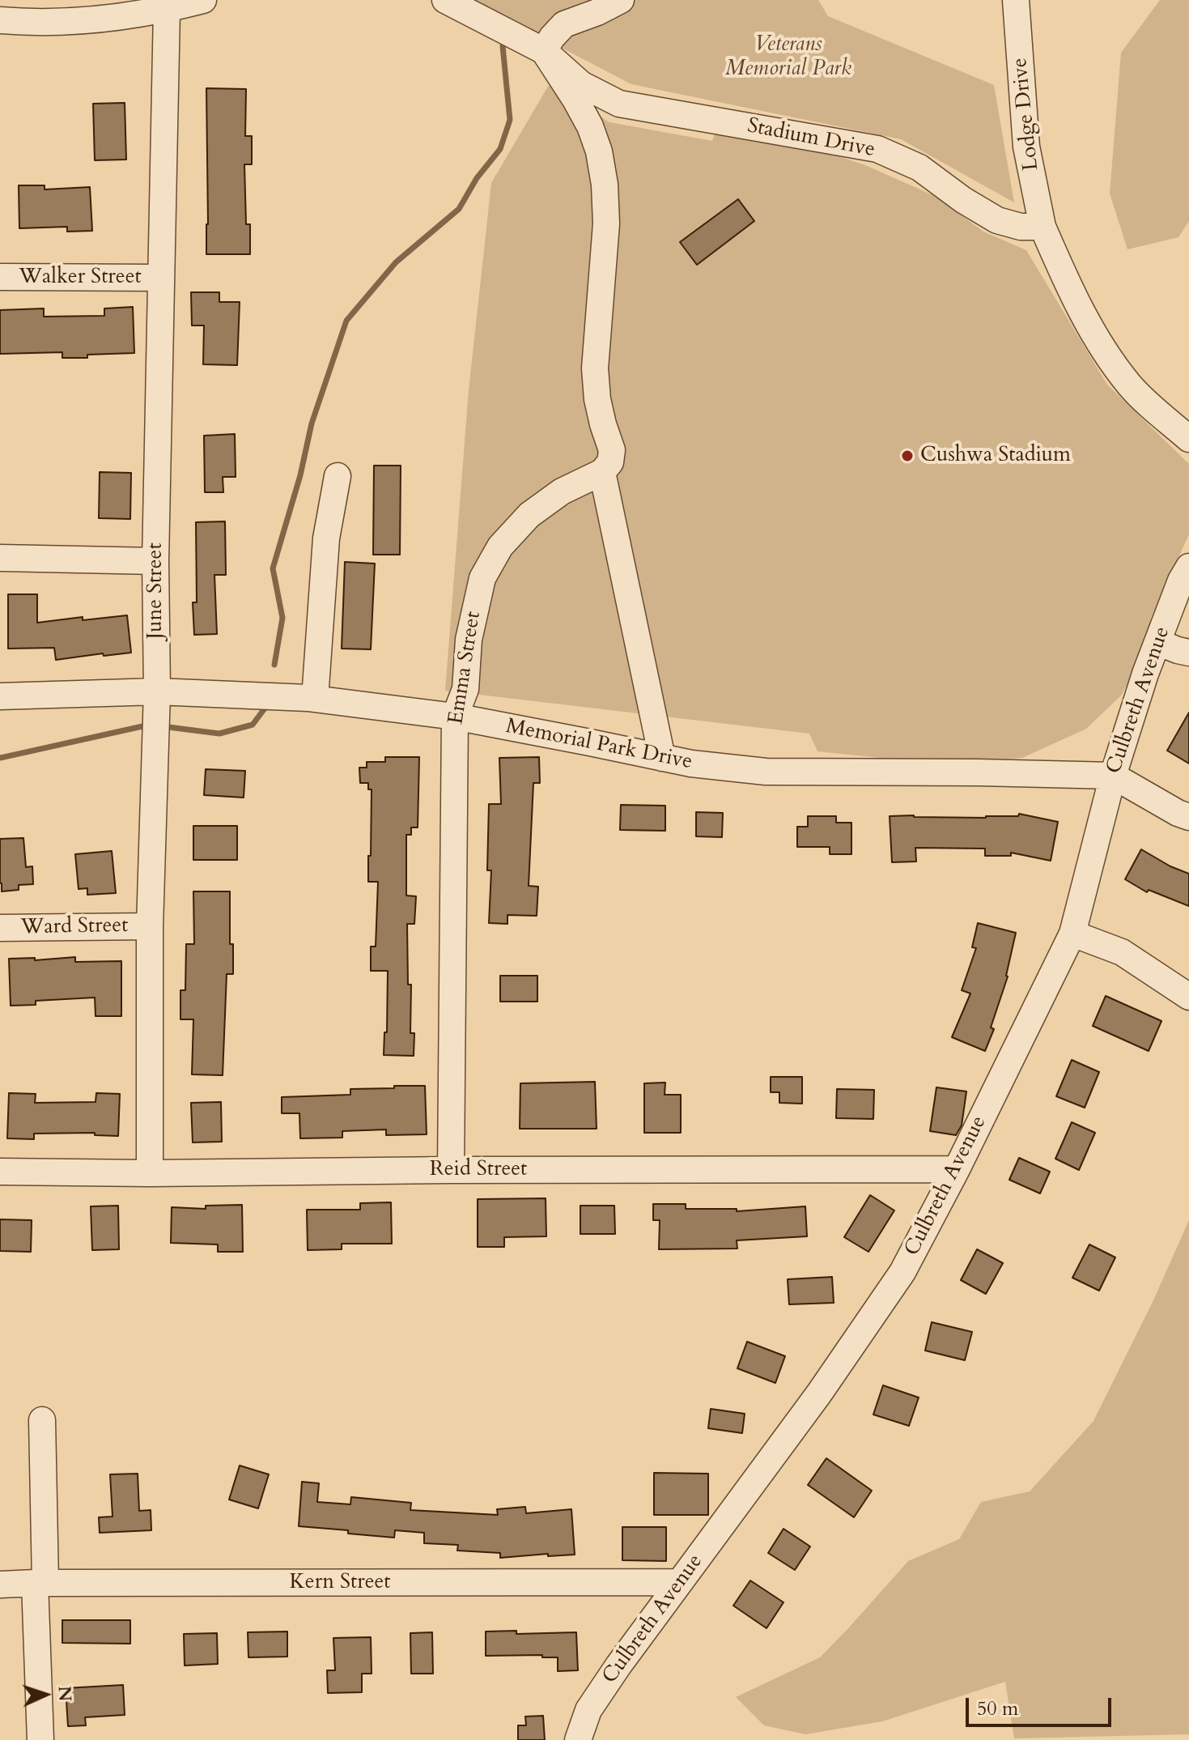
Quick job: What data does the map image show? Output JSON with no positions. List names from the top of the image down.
{
  "streets": {
    "street": [
      "Lodge Drive",
      "Stadium Drive",
      "Walker Street",
      "June Street",
      "Emma Street",
      "Culbreth Avenue",
      "Memorial Park Drive",
      "Ward Street",
      "Reid Street",
      "Kern Street"
    ]
  },
  "crossings": [
    ["Lodge Drive", "Stadium Drive"],
    ["Walker Street", "June Street"],
    ["June Street", "Memorial Park Drive"],
    ["June Street", "Ward Street"],
    ["June Street", "Reid Street"],
    ["Emma Street", "Memorial Park Drive"],
    ["Emma Street", "Reid Street"],
    ["Culbreth Avenue", "Memorial Park Drive"],
    ["Culbreth Avenue", "Reid Street"],
    ["Culbreth Avenue", "Kern Street"]
  ],
  "parks": ["Veterans Memorial Park"],
  "places": ["Cushwa Stadium"],
  "scale_bar": "50 m",
  "north": "right"
}
